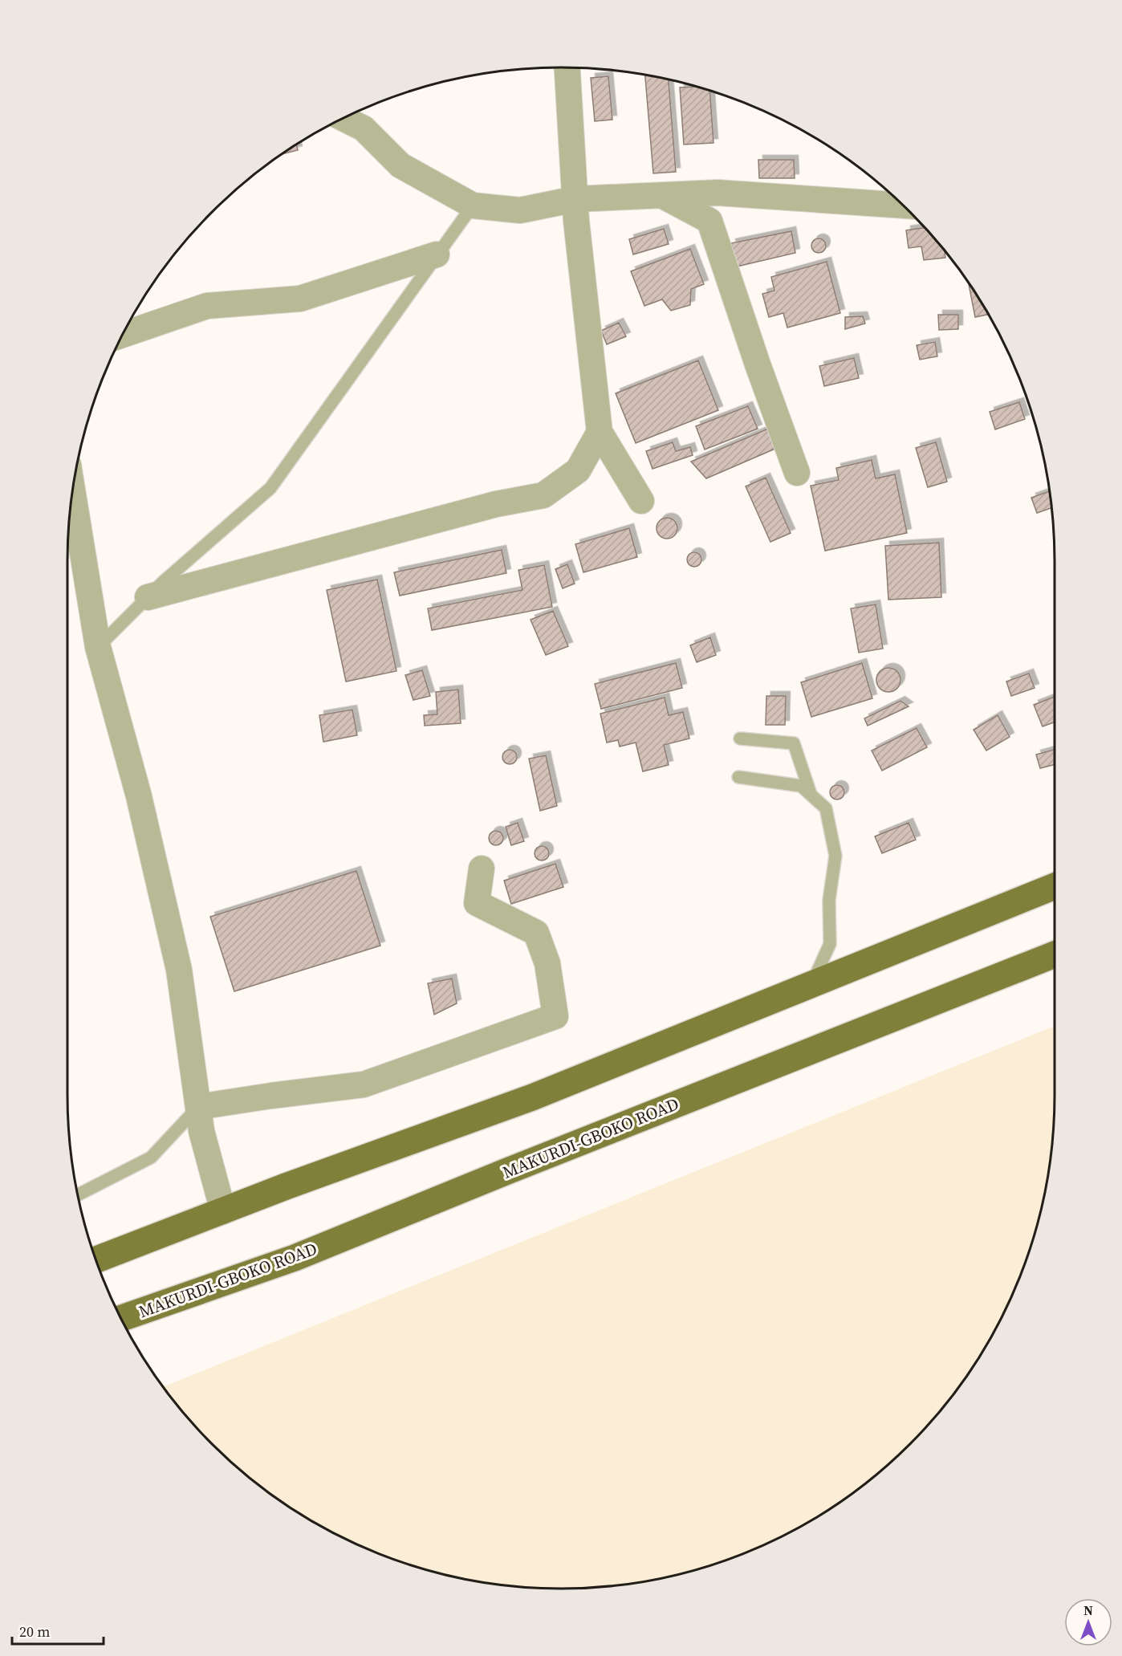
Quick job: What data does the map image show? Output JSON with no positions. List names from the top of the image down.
{
  "streets": {
    "main road": ["MAKURDI-GBOKO ROAD"]
  },
  "scale_bar": "20 m",
  "north": "top"
}
